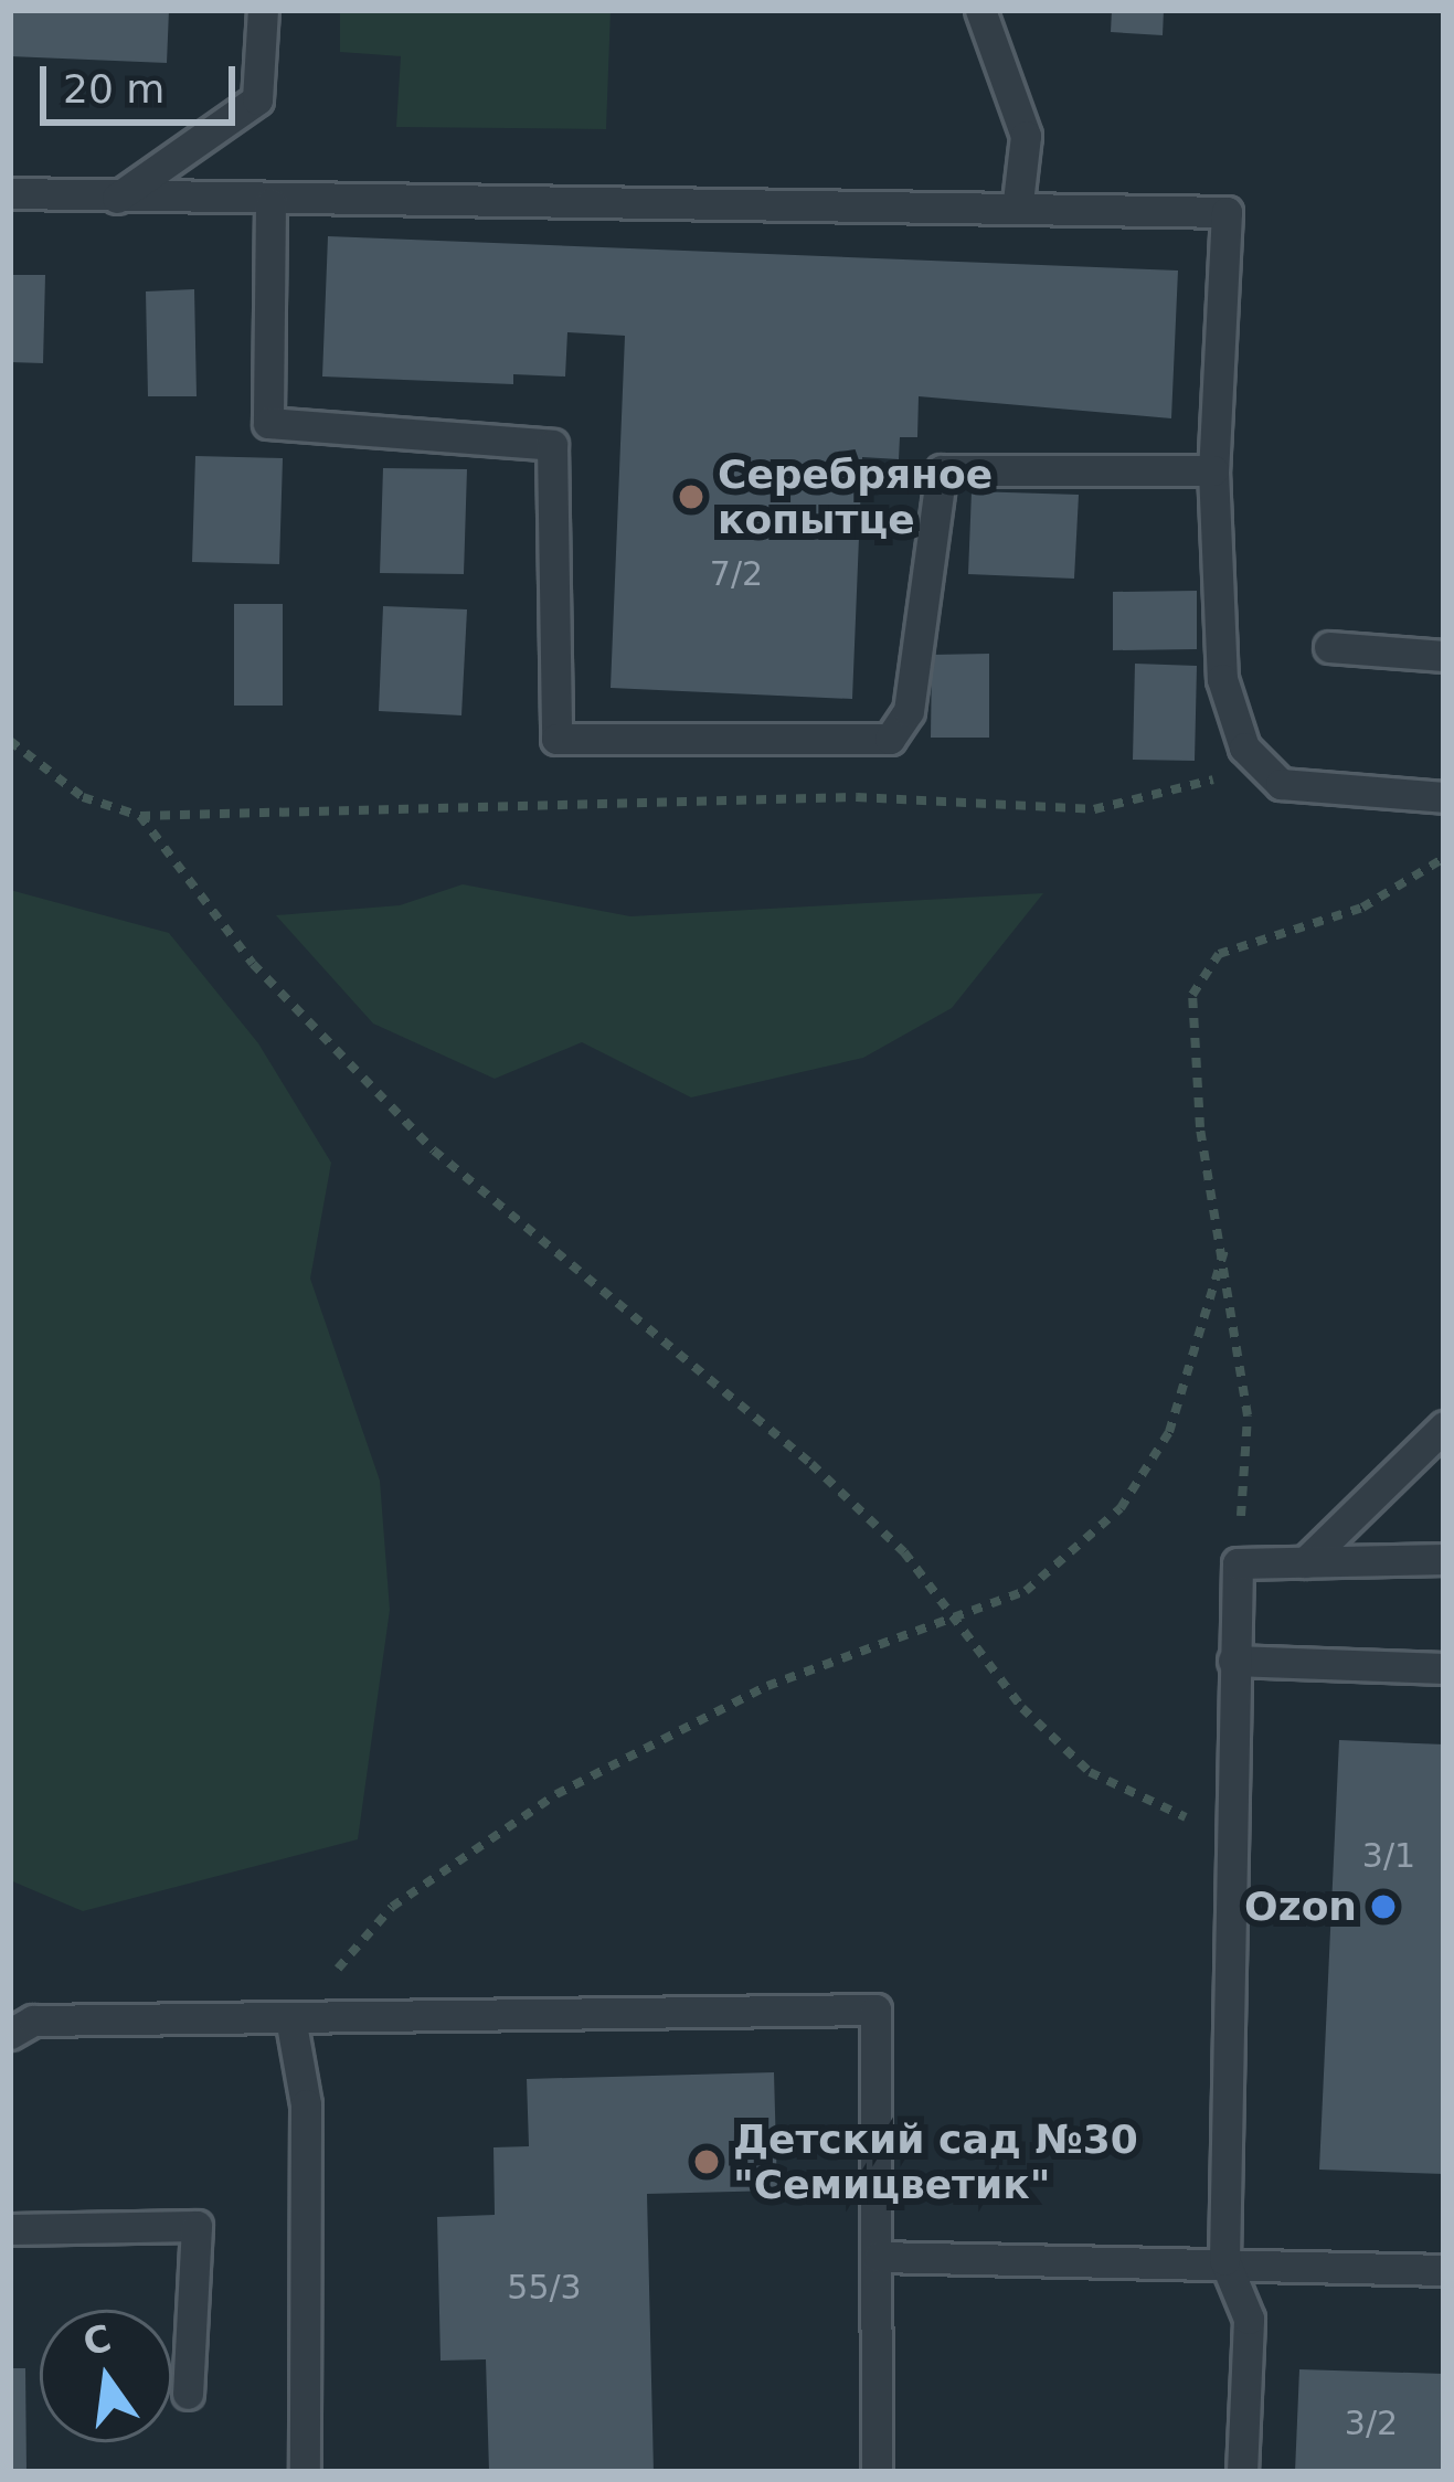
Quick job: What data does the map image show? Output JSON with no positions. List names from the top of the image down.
{
  "places": ["Серебряное копытце", "Ozon", "Детский сад №30 \"Семицветик\""],
  "house_numbers": [
    "7/2",
    "3/1",
    "55/3",
    "3/2"
  ],
  "scale_bar": "20 m",
  "north": "top"
}
